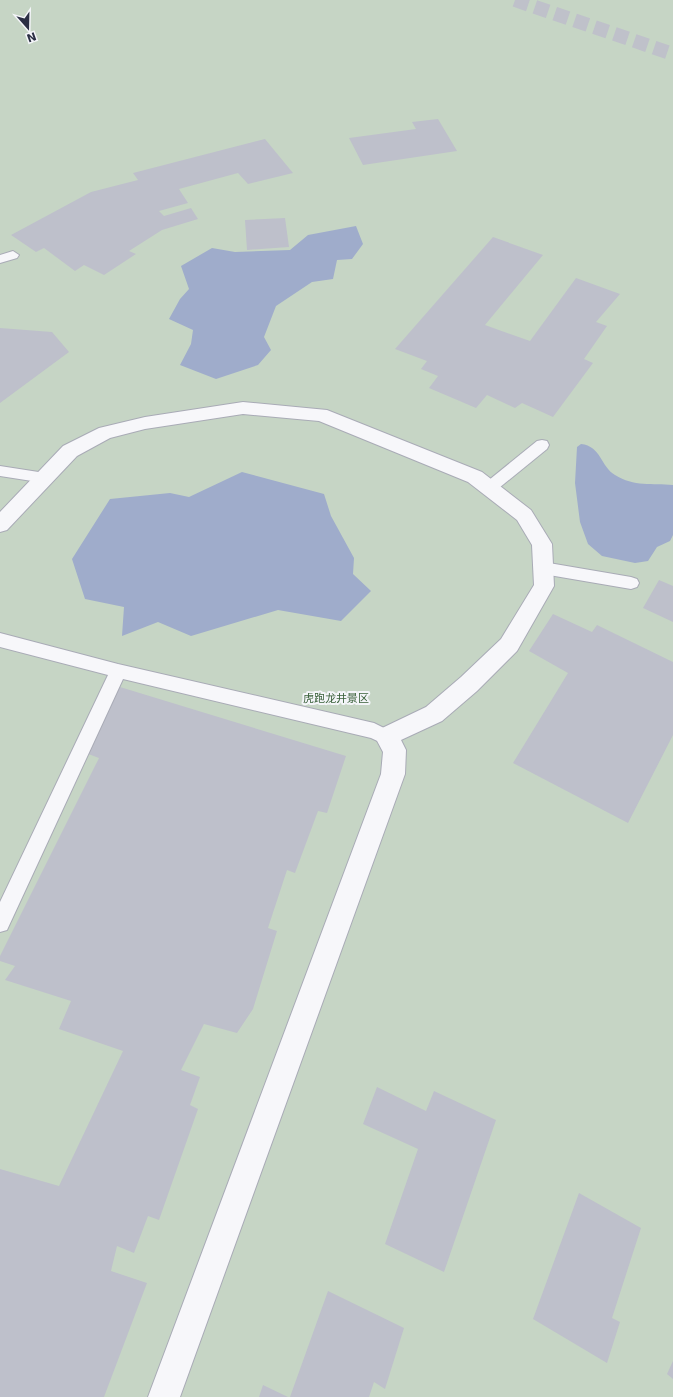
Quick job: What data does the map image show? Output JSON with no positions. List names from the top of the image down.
{
  "parks": ["虎跑龙井景区"],
  "north": "bottom"
}
